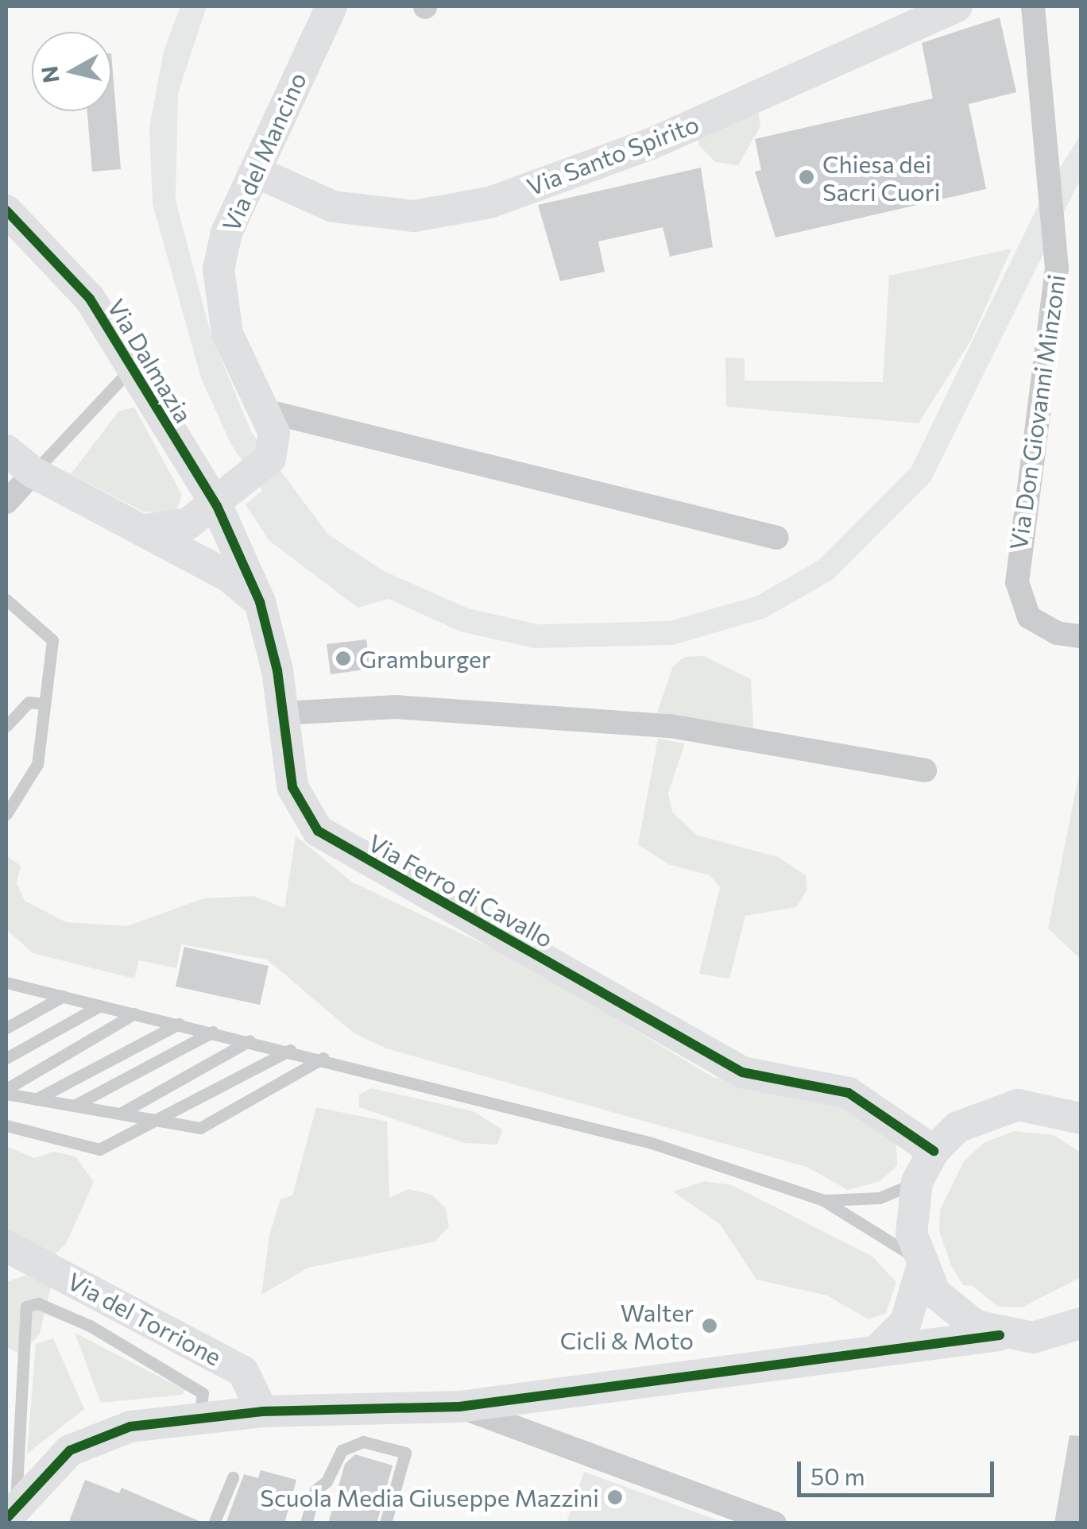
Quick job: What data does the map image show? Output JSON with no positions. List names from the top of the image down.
{
  "streets": {
    "street": [
      "Via del Mancino",
      "Via Santo Spirito",
      "Via Dalmazia",
      "Via Don Giovanni Minzoni",
      "Via Ferro di Cavallo",
      "Via del Torrione"
    ]
  },
  "crossings": [
    ["Via del Mancino", "Via Santo Spirito"],
    ["Via del Mancino", "Via Dalmazia"],
    ["Via del Mancino", "Via Ferro di Cavallo"],
    ["Via Dalmazia", "Via Ferro di Cavallo"]
  ],
  "places": [
    "Chiesa dei Sacri Cuori",
    "Gramburger",
    "Walter Cicli & Moto",
    "Scuola Media Giuseppe Mazzini"
  ],
  "scale_bar": "50 m",
  "north": "left"
}
